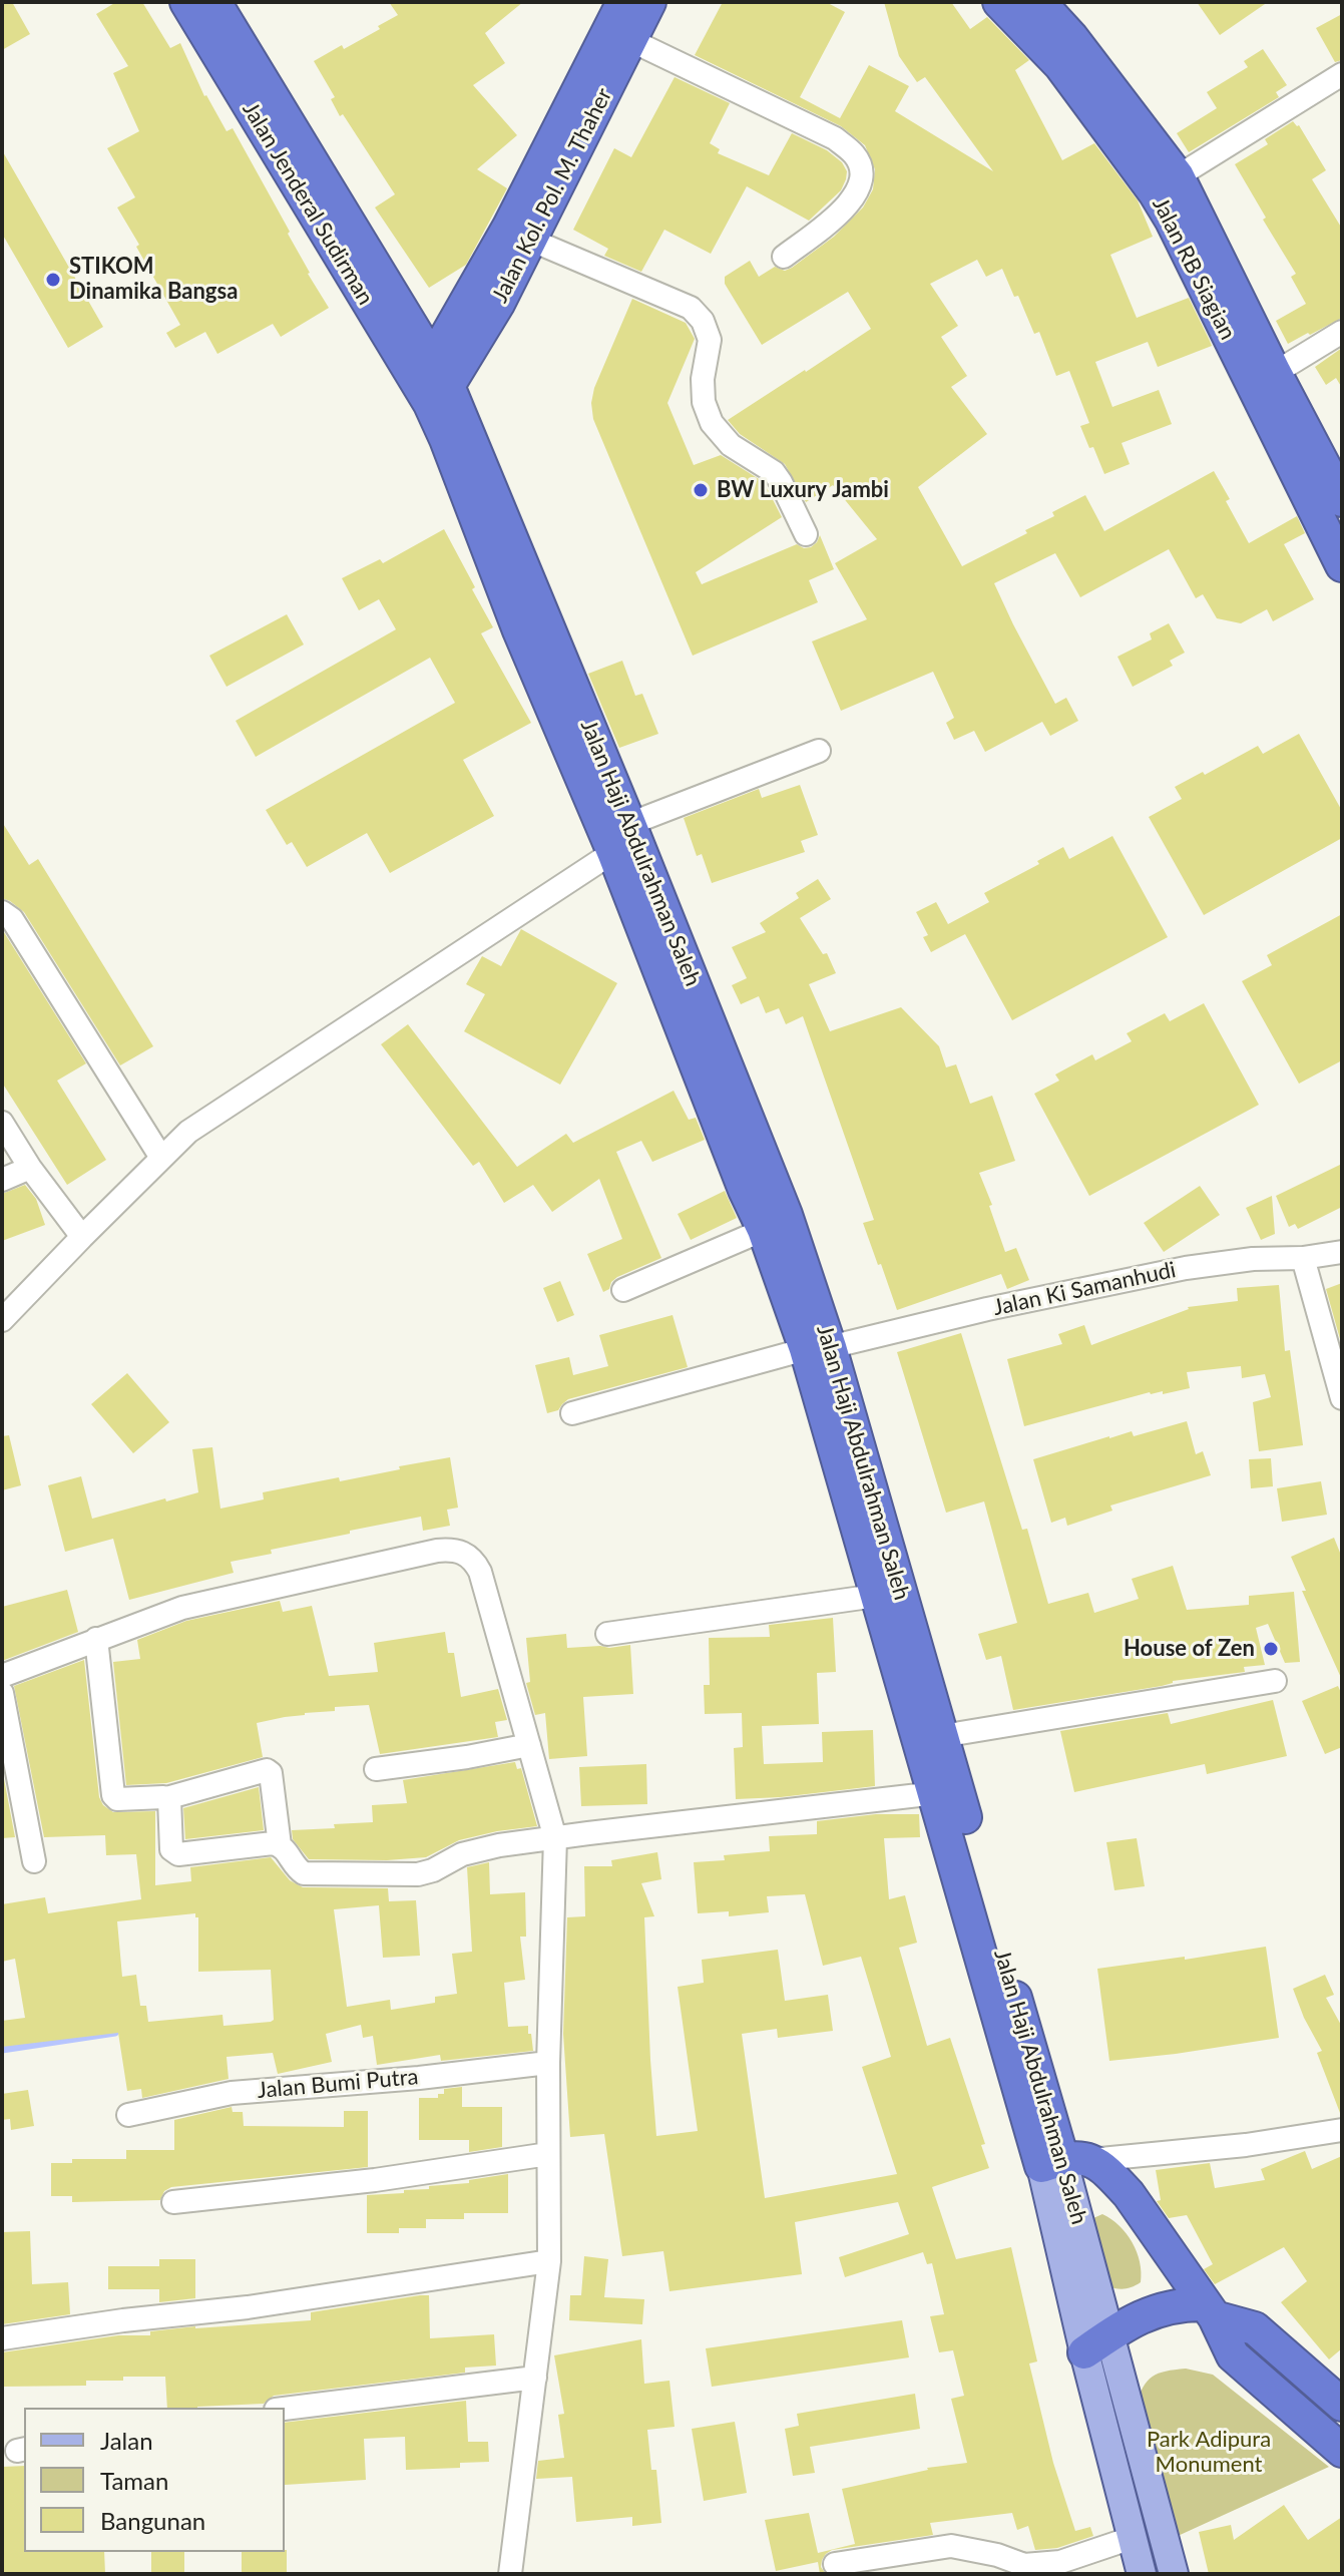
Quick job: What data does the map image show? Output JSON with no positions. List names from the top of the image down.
{
  "streets": {
    "highway": [
      "Jalan Kol. Pol. M. Thaher",
      "Jalan Jenderal Sudirman",
      "Jalan RB Siagian",
      "Jalan Haji Abdulrahman Saleh"
    ],
    "street": ["Jalan Ki Samanhudi", "Jalan Bumi Putra"]
  },
  "crossings": [
    ["Jalan Kol. Pol. M. Thaher", "Jalan Jenderal Sudirman"],
    ["Jalan Kol. Pol. M. Thaher", "Jalan Haji Abdulrahman Saleh"],
    ["Jalan Jenderal Sudirman", "Jalan Haji Abdulrahman Saleh"],
    ["Jalan Haji Abdulrahman Saleh", "Jalan Ki Samanhudi"]
  ],
  "parks": ["Park Adipura Monument"],
  "places": ["STIKOM Dinamika Bangsa", "BW Luxury Jambi", "House of Zen"],
  "legend": ["Jalan", "Taman", "Bangunan"]
}
